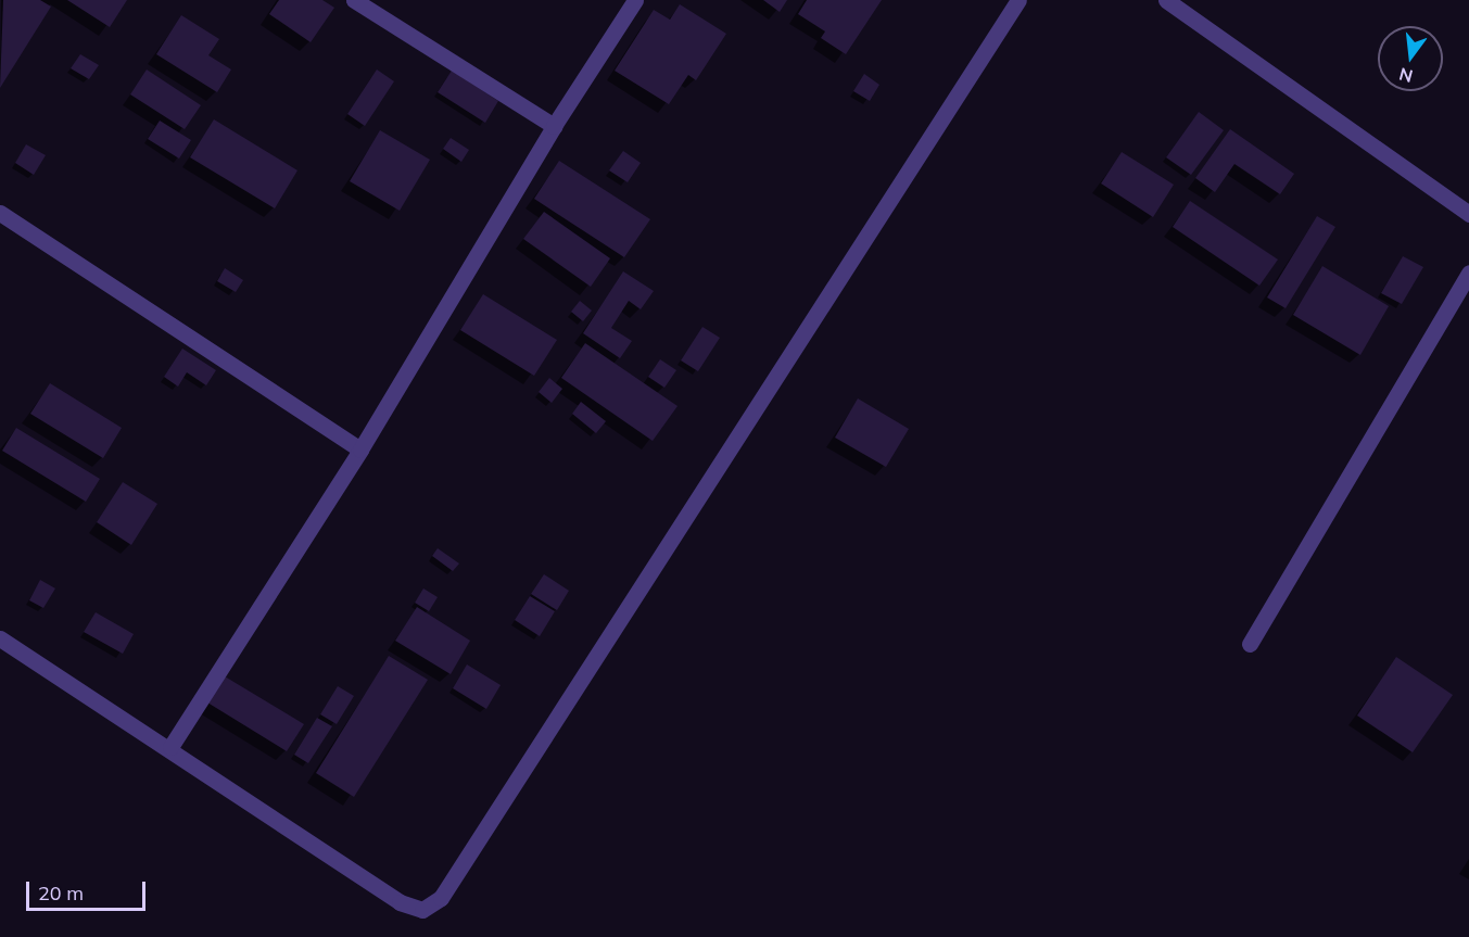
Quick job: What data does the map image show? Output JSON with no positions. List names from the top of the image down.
{
  "scale_bar": "20 m",
  "north": "bottom"
}
